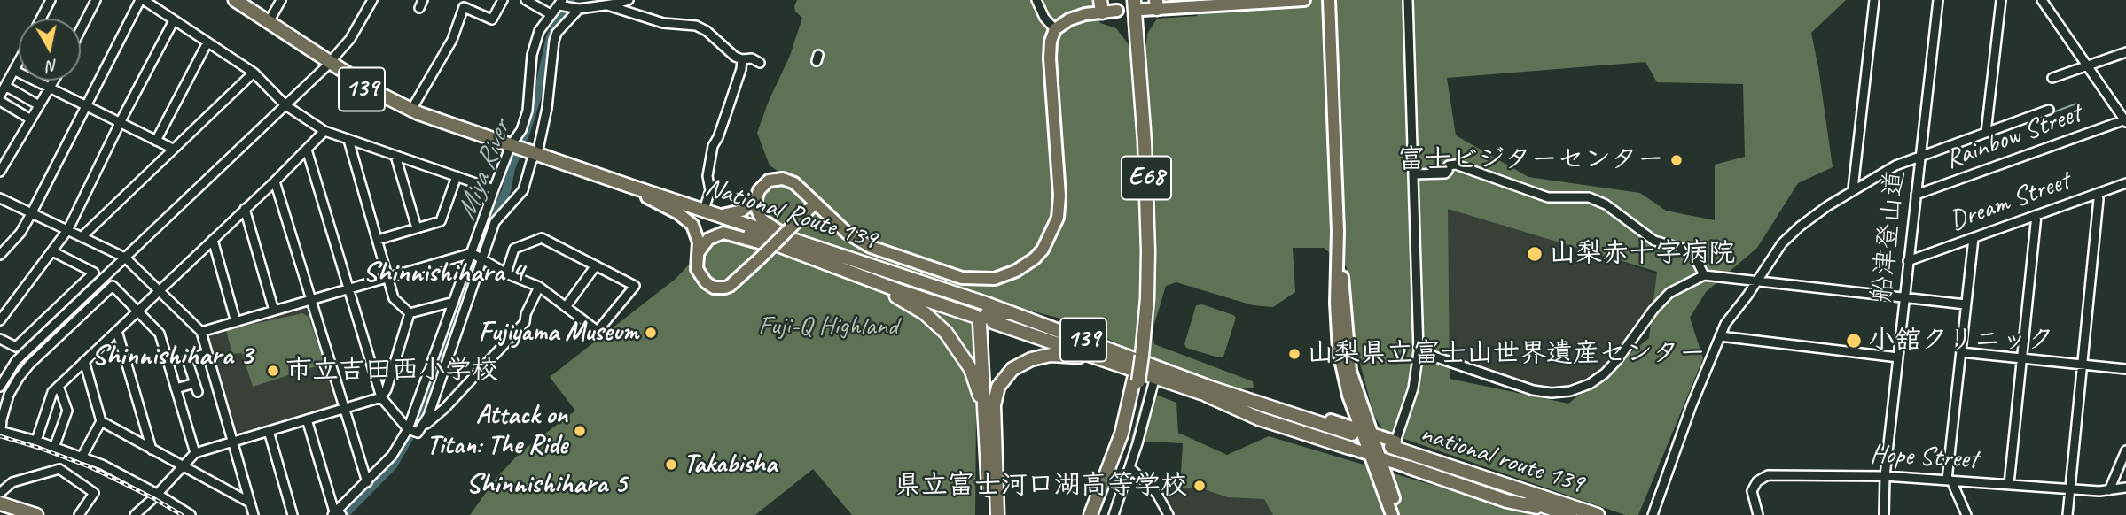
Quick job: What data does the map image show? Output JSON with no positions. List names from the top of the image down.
{
  "streets": {
    "highway": [
      "139",
      "E68",
      "National Route 139",
      "national route 139"
    ],
    "street": [
      "Rainbow Street",
      "Dream Street",
      "船津登山道",
      "Hope Street"
    ]
  },
  "crossings": [
    ["Rainbow Street", "船津登山道"],
    ["E68", "National Route 139"],
    ["Dream Street", "船津登山道"],
    ["National Route 139", "national route 139"],
    ["船津登山道", "Hope Street"]
  ],
  "districts": ["Shinnishihara 4", "Shinnishihara 3", "Shinnishihara 5"],
  "water": ["Miya River"],
  "parks": ["Fuji-Q Highland"],
  "places": [
    "富士ビジターセンター",
    "山梨赤十字病院",
    "Fujiyama Museum",
    "小舘クリニック",
    "山梨県立富士山世界遺産センター",
    "市立吉田西小学校",
    "Attack on Titan: The Ride",
    "Takabisha",
    "県立富士河口湖高等学校"
  ],
  "north": "bottom"
}
